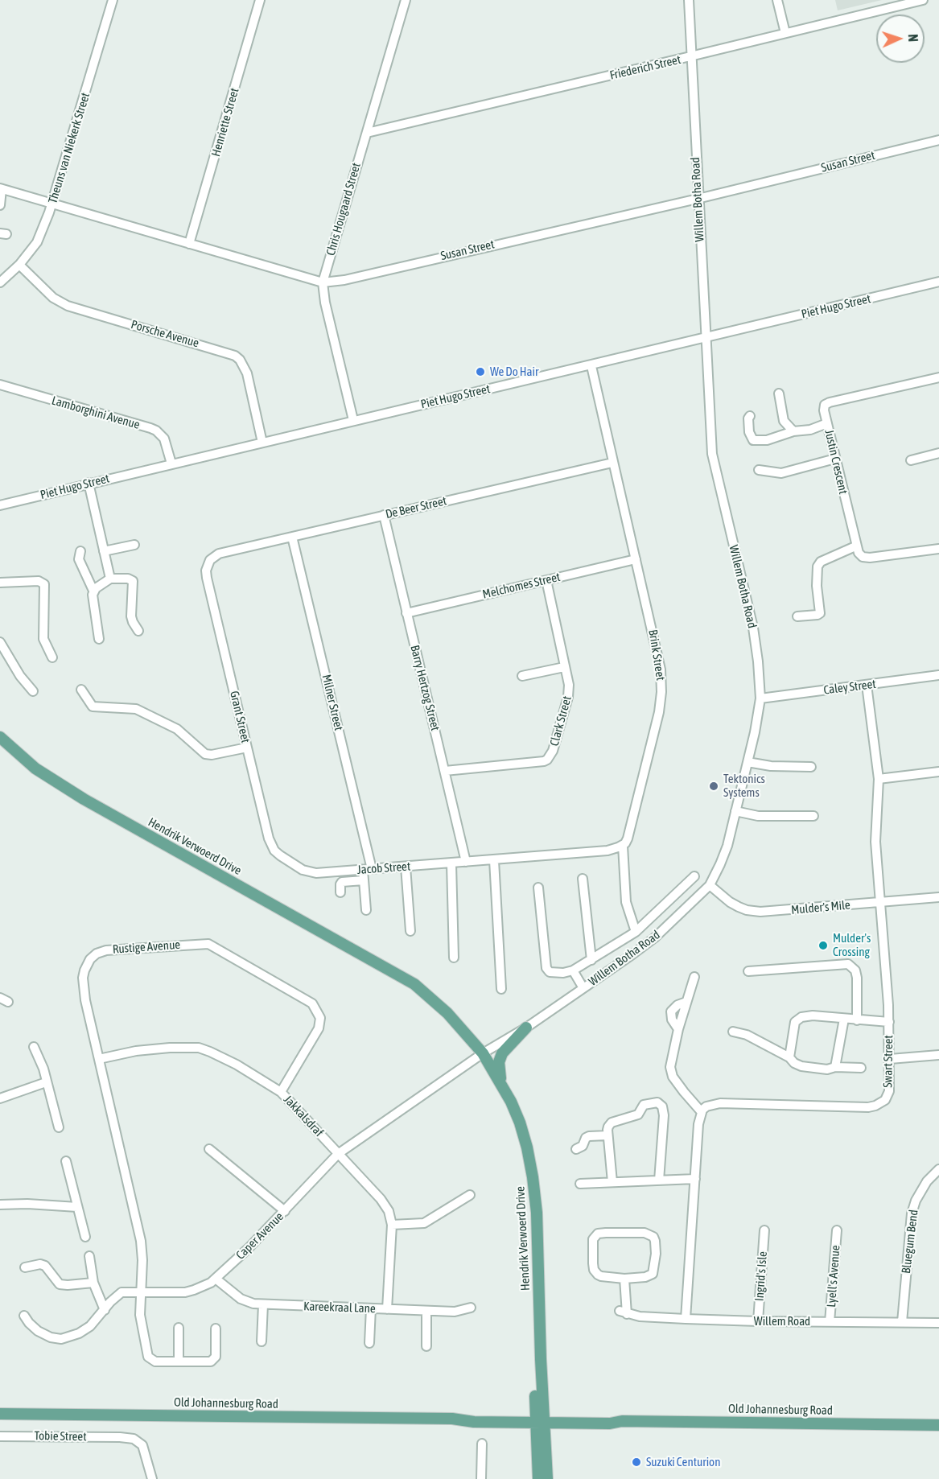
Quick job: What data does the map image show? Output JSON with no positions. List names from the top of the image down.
{
  "streets": {
    "main road": ["Hendrik Verwoerd Drive", "Old Johannesburg Road"],
    "street": [
      "Friederich Street",
      "Henriette Street",
      "Theuns van Niekerk Street",
      "Susan Street",
      "Willem Botha Road",
      "Chris Hougaard Street",
      "Piet Hugo Street",
      "Porsche Avenue",
      "Lamborghini Avenue",
      "Justin Crescent",
      "De Beer Street",
      "Melchomes Street",
      "Brink Street",
      "Caley Street",
      "Barry Hertzog Street",
      "Milner Street",
      "Grant Street",
      "Clark Street",
      "Jacob Street",
      "Mulder's Mile",
      "Rustige Avenue",
      "Swart Street",
      "Jakkalsdraf",
      "Caper Avenue",
      "Bluegum Bend",
      "Ingrid's Isle",
      "Lyell's Avenue",
      "Kareekraal Lane",
      "Willem Road",
      "Tobie Street"
    ]
  },
  "crossings": [
    ["Friederich Street", "Willem Botha Road"],
    ["Friederich Street", "Chris Hougaard Street"],
    ["Henriette Street", "Susan Street"],
    ["Theuns van Niekerk Street", "Susan Street"],
    ["Theuns van Niekerk Street", "Porsche Avenue"],
    ["Susan Street", "Willem Botha Road"],
    ["Susan Street", "Chris Hougaard Street"],
    ["Willem Botha Road", "Piet Hugo Street"],
    ["Willem Botha Road", "Caley Street"],
    ["Willem Botha Road", "Hendrik Verwoerd Drive"],
    ["Willem Botha Road", "Mulder's Mile"],
    ["Willem Botha Road", "Caper Avenue"],
    ["Chris Hougaard Street", "Piet Hugo Street"],
    ["Piet Hugo Street", "Porsche Avenue"],
    ["Piet Hugo Street", "Lamborghini Avenue"],
    ["Piet Hugo Street", "Brink Street"],
    ["De Beer Street", "Brink Street"],
    ["De Beer Street", "Barry Hertzog Street"],
    ["De Beer Street", "Milner Street"],
    ["De Beer Street", "Grant Street"],
    ["Melchomes Street", "Brink Street"],
    ["Melchomes Street", "Barry Hertzog Street"],
    ["Melchomes Street", "Clark Street"],
    ["Caley Street", "Swart Street"],
    ["Barry Hertzog Street", "Clark Street"],
    ["Barry Hertzog Street", "Jacob Street"],
    ["Milner Street", "Jacob Street"],
    ["Grant Street", "Jacob Street"],
    ["Hendrik Verwoerd Drive", "Caper Avenue"],
    ["Hendrik Verwoerd Drive", "Old Johannesburg Road"],
    ["Mulder's Mile", "Swart Street"],
    ["Rustige Avenue", "Jakkalsdraf"],
    ["Rustige Avenue", "Caper Avenue"],
    ["Jakkalsdraf", "Caper Avenue"],
    ["Jakkalsdraf", "Kareekraal Lane"],
    ["Caper Avenue", "Kareekraal Lane"],
    ["Bluegum Bend", "Willem Road"],
    ["Ingrid's Isle", "Willem Road"],
    ["Lyell's Avenue", "Willem Road"]
  ],
  "places": [
    "We Do Hair",
    "Tektonics Systems",
    "Mulder's Crossing",
    "Suzuki Centurion"
  ],
  "north": "right"
}
